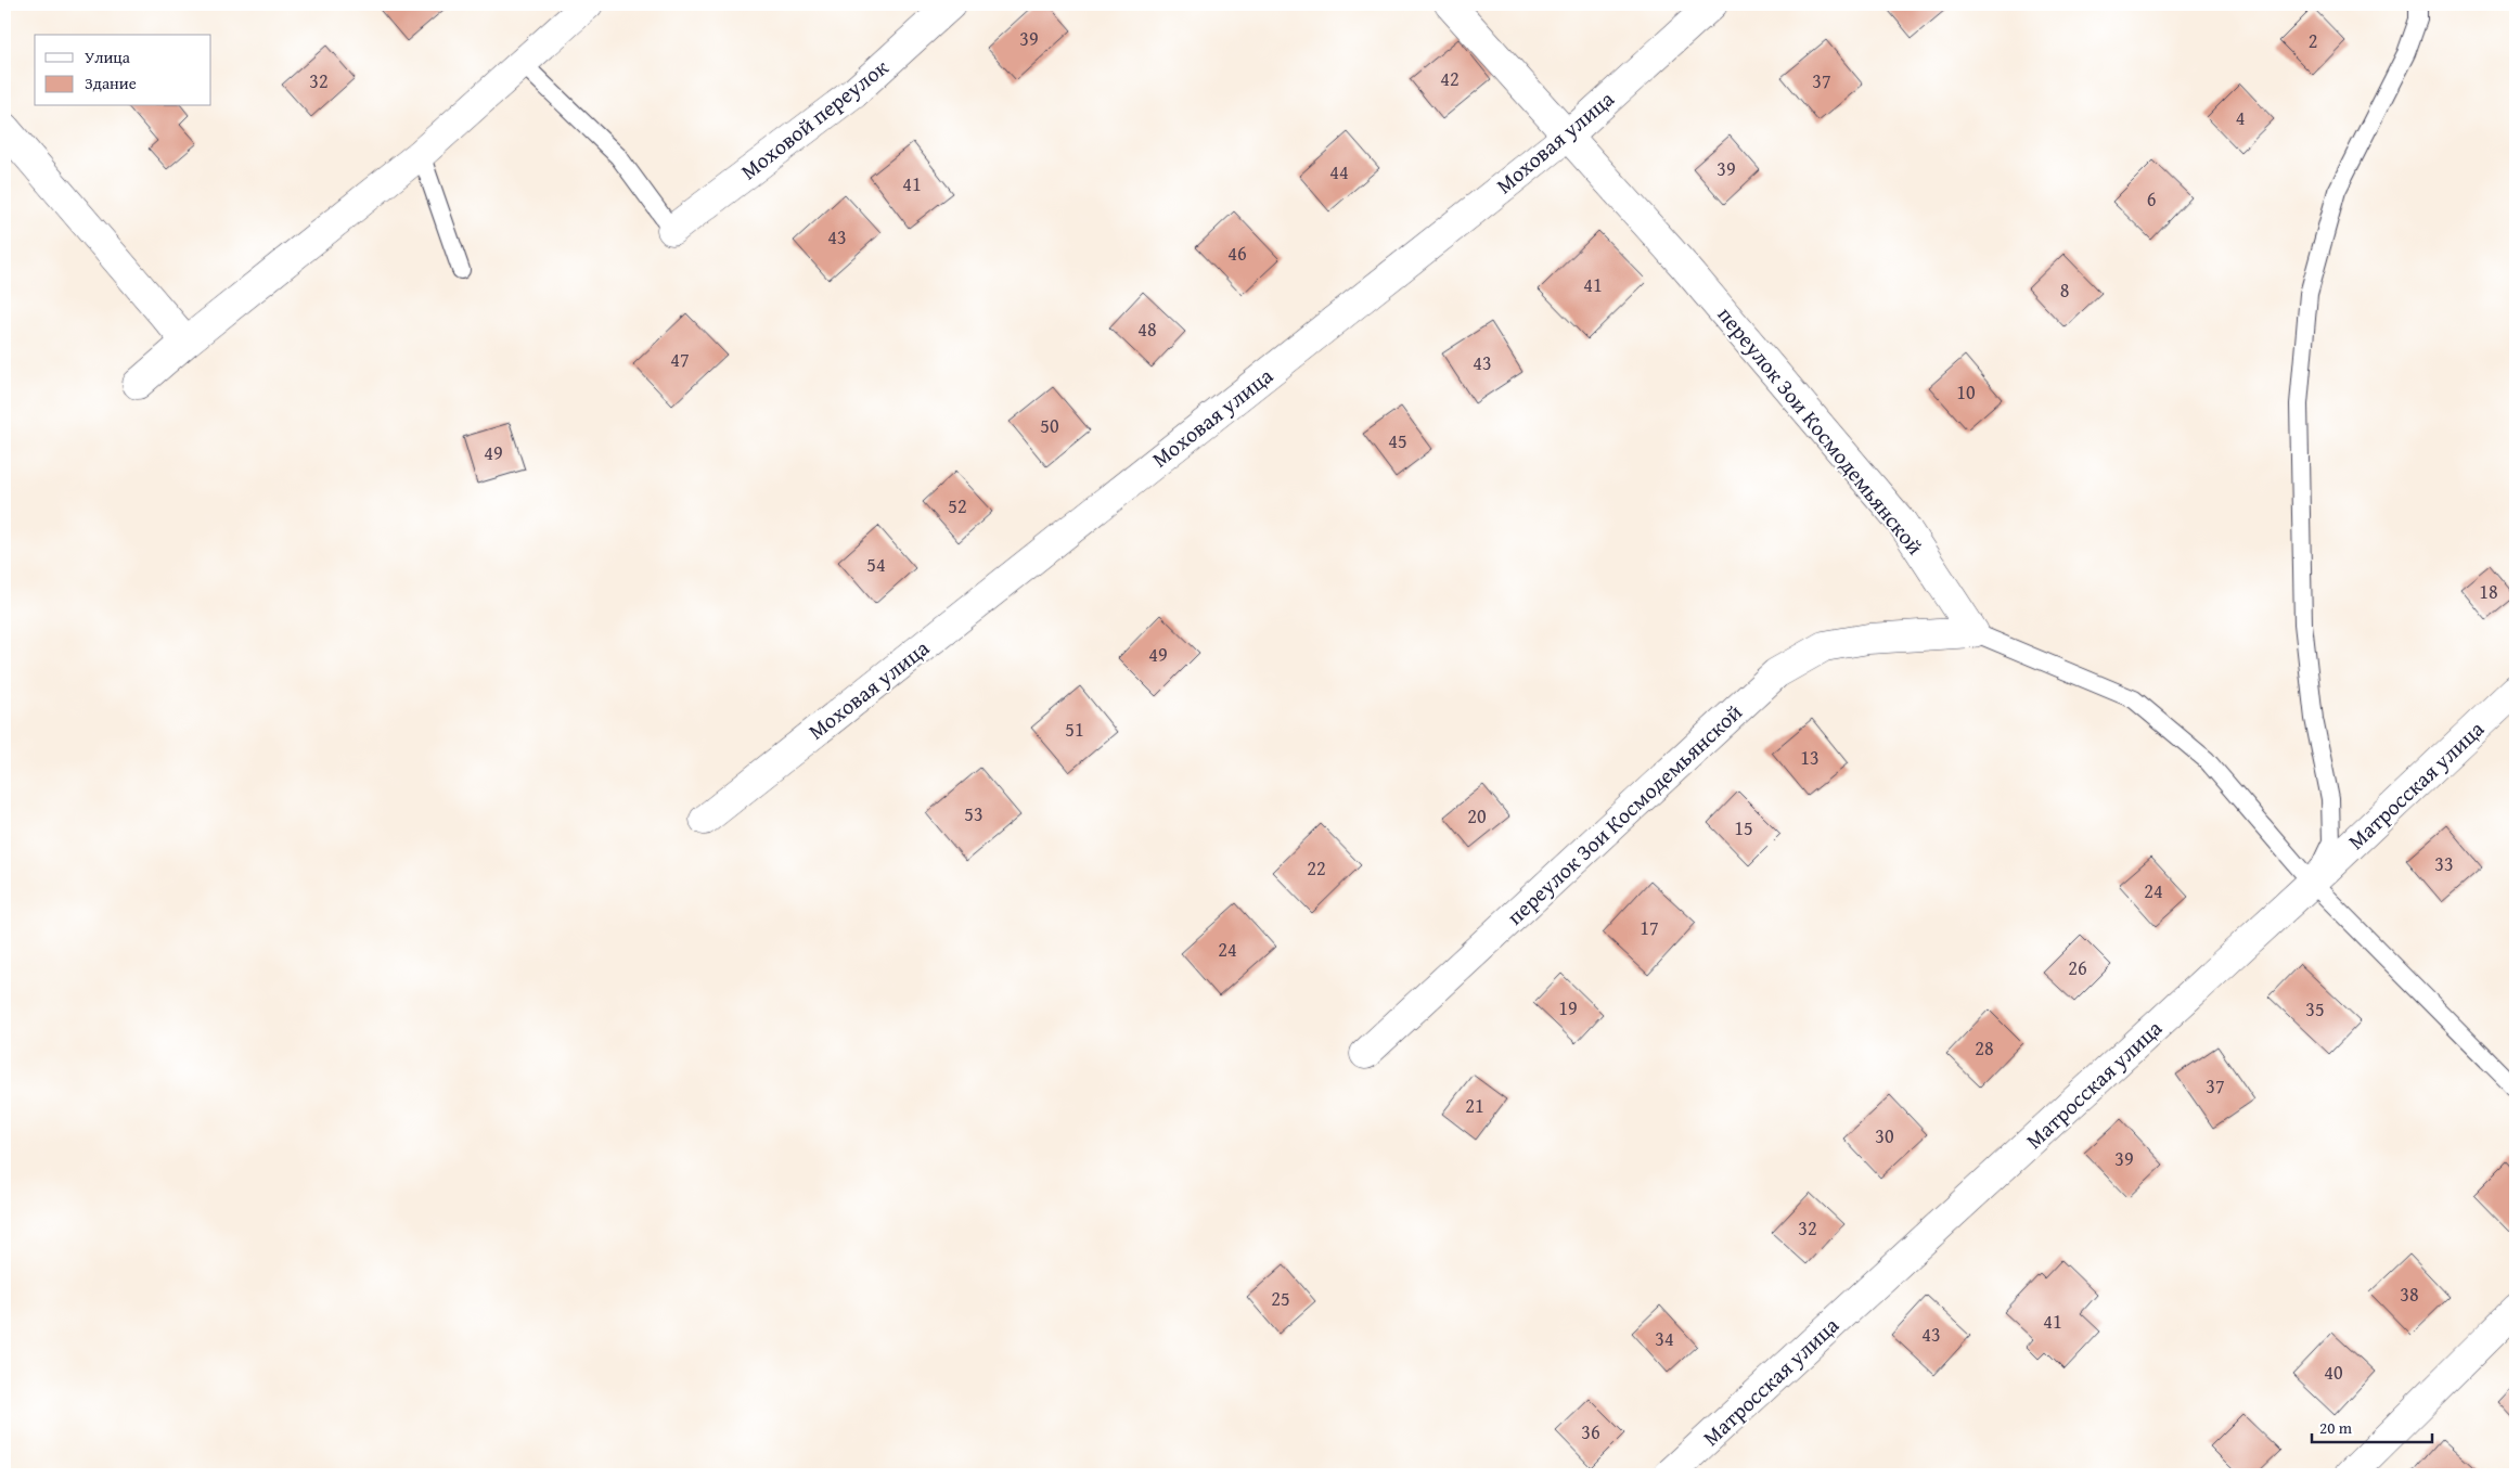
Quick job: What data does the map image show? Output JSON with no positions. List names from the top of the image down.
{
  "streets": {
    "street": [
      "Моховой переулок",
      "Моховая улица",
      "переулок Зои Космодемьянской",
      "Матросская улица"
    ]
  },
  "crossings": [
    ["Моховая улица", "переулок Зои Космодемьянской"]
  ],
  "house_numbers": [
    "39",
    "2",
    "42",
    "32",
    "37",
    "4",
    "39",
    "44",
    "41",
    "6",
    "43",
    "46",
    "41",
    "8",
    "48",
    "47",
    "43",
    "10",
    "50",
    "45",
    "49",
    "52",
    "54",
    "18",
    "49",
    "51",
    "13",
    "53",
    "20",
    "15",
    "33",
    "22",
    "24",
    "17",
    "24",
    "26",
    "19",
    "35",
    "28",
    "37",
    "21",
    "30",
    "39",
    "32",
    "38",
    "25",
    "41",
    "43",
    "34",
    "40",
    "36"
  ],
  "legend": ["Улица", "Здание"],
  "scale_bar": "20 m"
}
